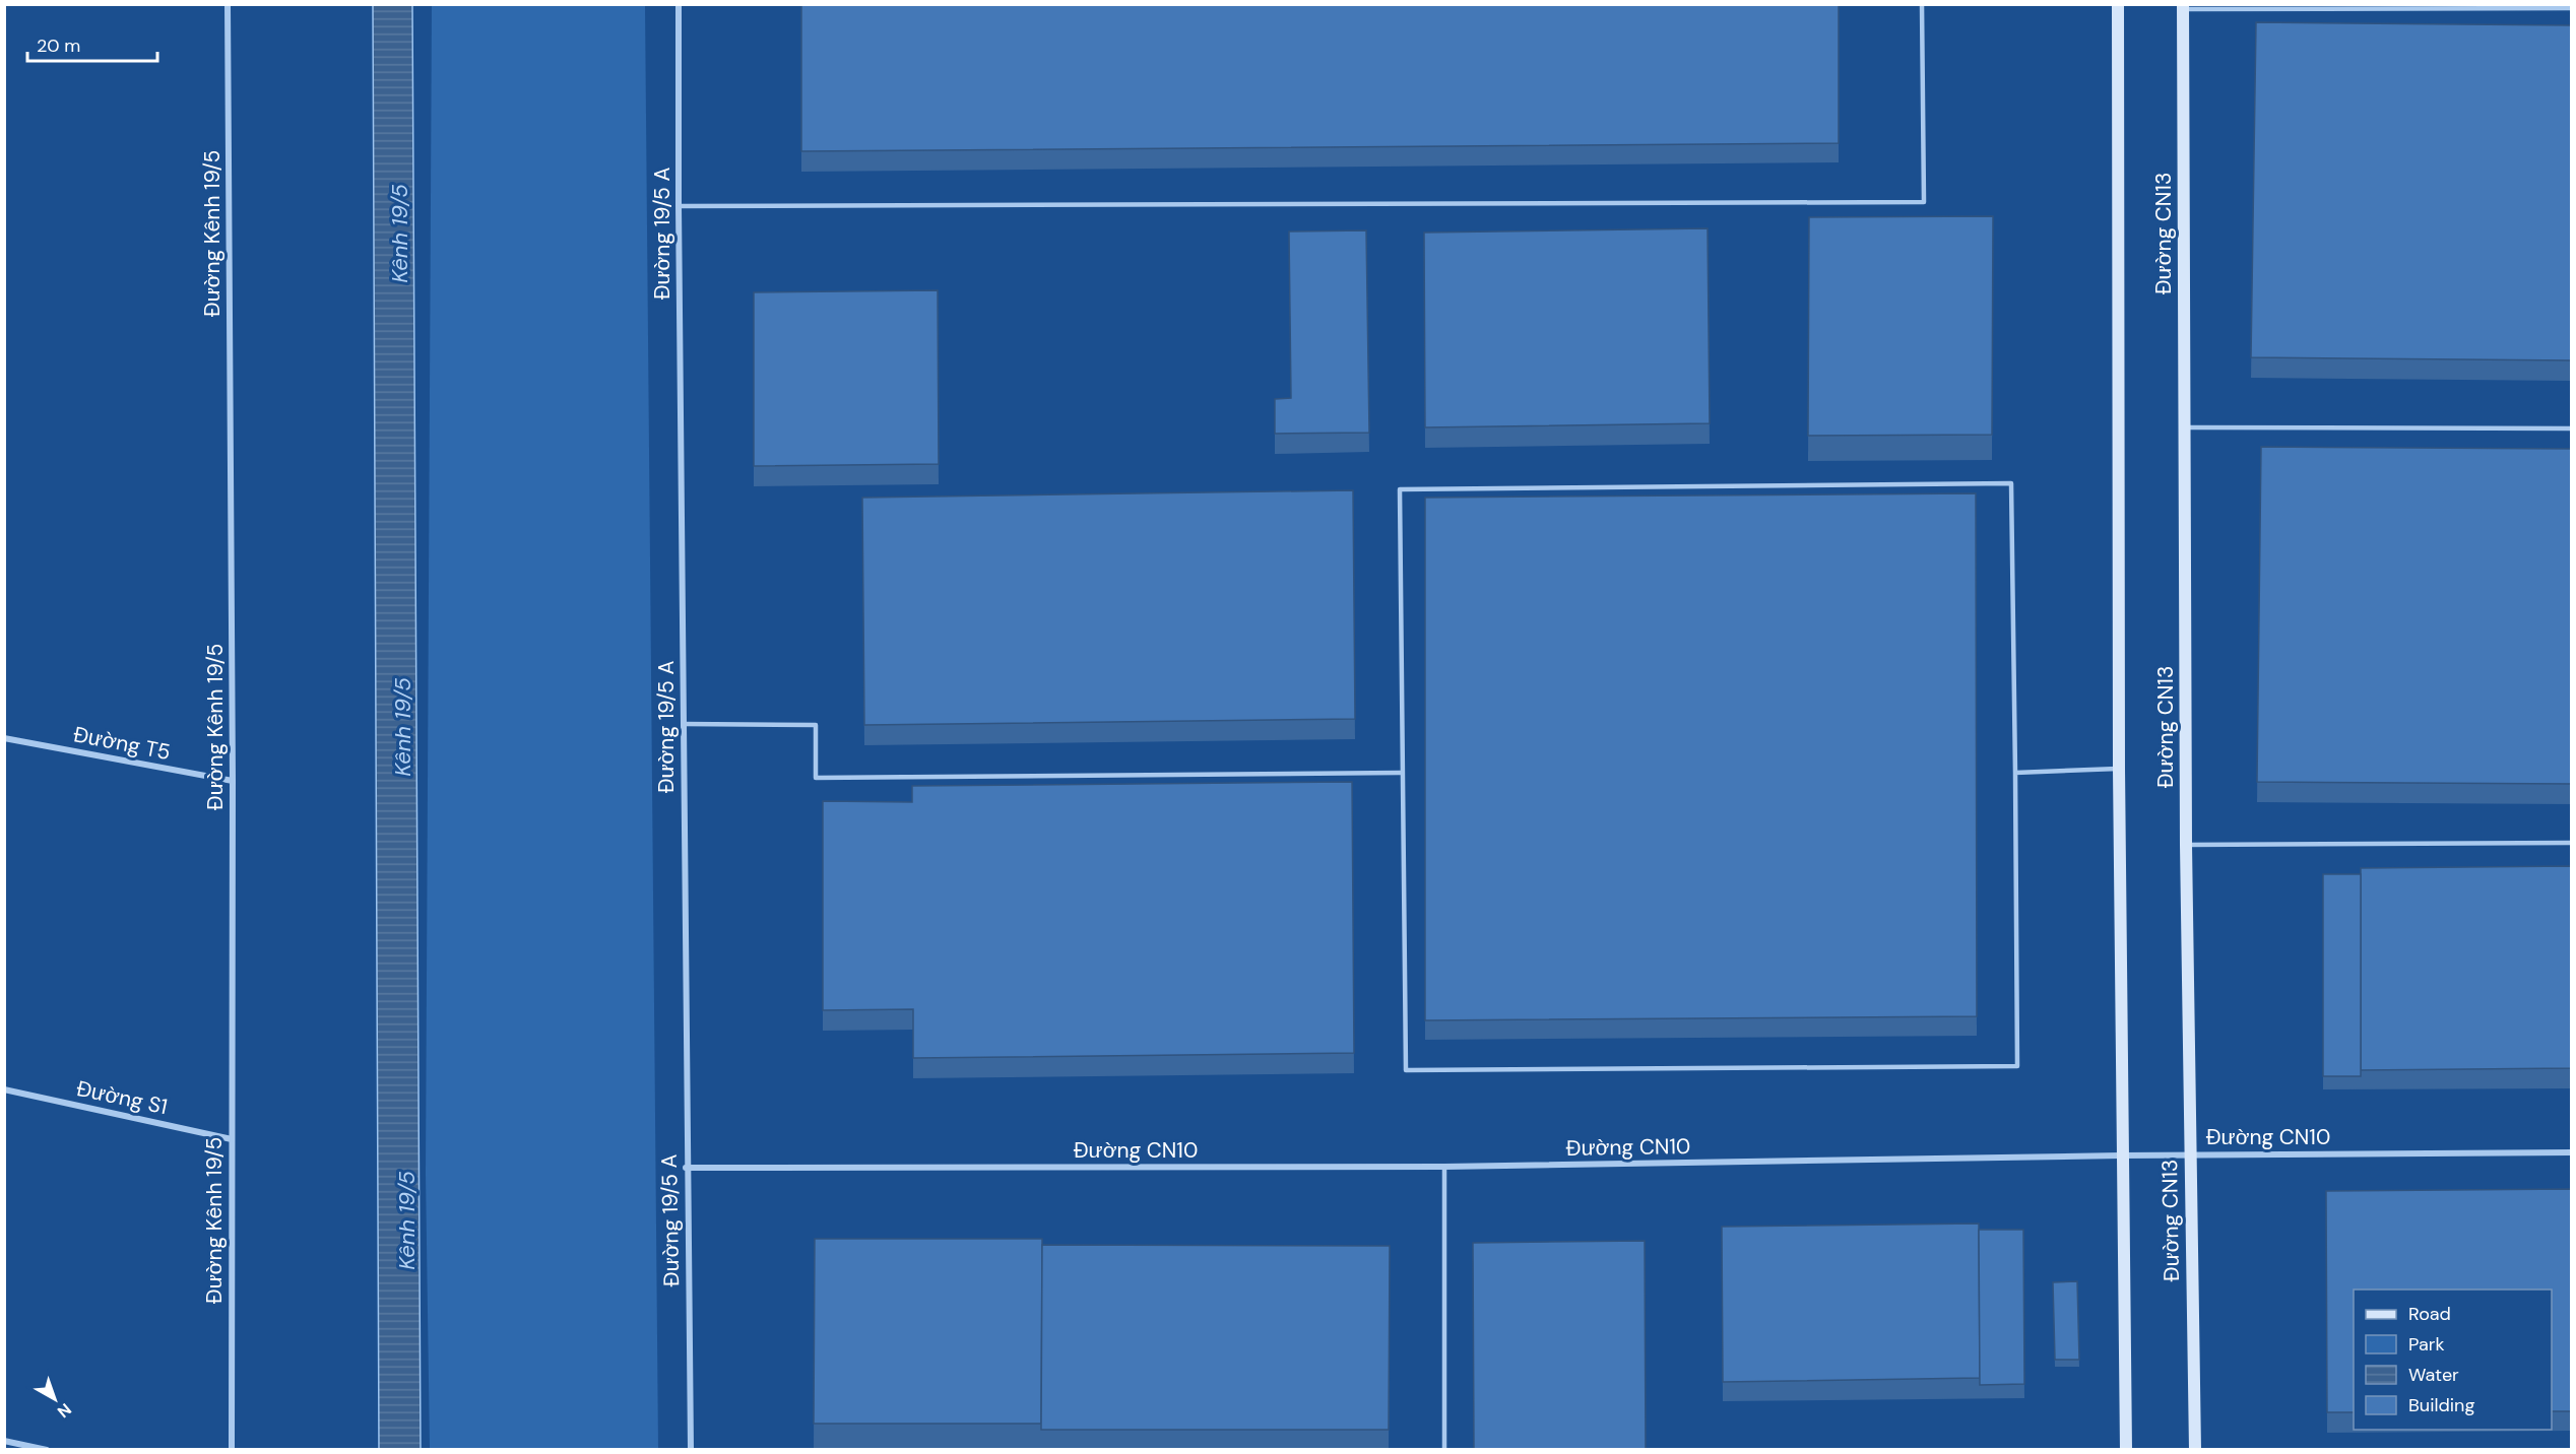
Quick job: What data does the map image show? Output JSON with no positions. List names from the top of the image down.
{
  "streets": {
    "street": [
      "Đường Kênh 19/5",
      "Đường 19/5 A",
      "Đường CN13",
      "Đường T5",
      "Đường S1",
      "Đường CN10"
    ]
  },
  "crossings": [
    ["Đường Kênh 19/5", "Đường T5"],
    ["Đường Kênh 19/5", "Đường S1"],
    ["Đường 19/5 A", "Đường CN10"],
    ["Đường CN13", "Đường CN10"]
  ],
  "water": ["Kênh 19/5"],
  "legend": [
    "Road",
    "Park",
    "Water",
    "Building"
  ],
  "scale_bar": "20 m",
  "north": "bottom right"
}
